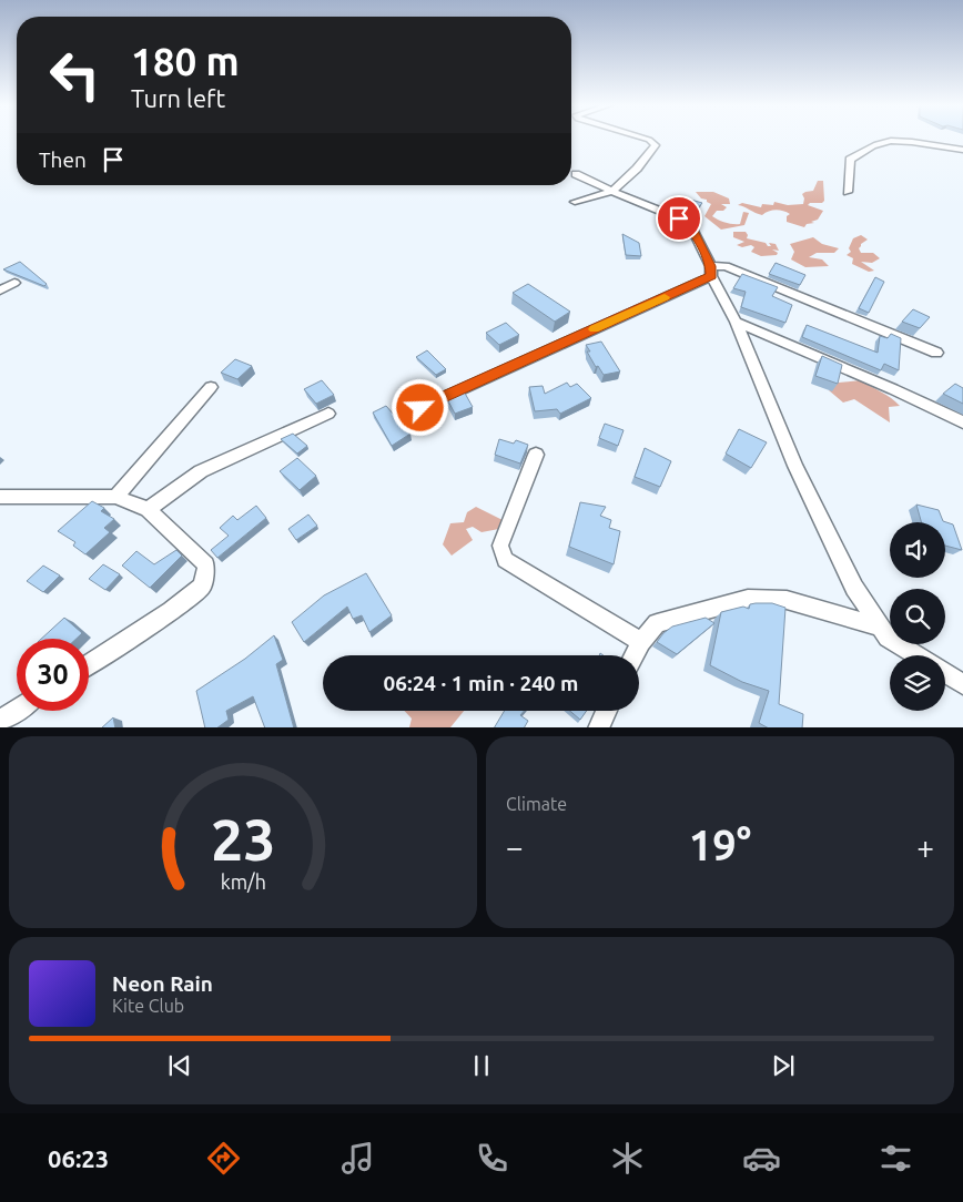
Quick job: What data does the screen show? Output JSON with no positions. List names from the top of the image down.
{
  "page": {
    "turn": ["180 m", "Turn left"],
    "then": "Then",
    "limit": "30",
    "trip": "06:24 · 1 min · 240 m",
    "tile": "Climate",
    "heat": ["−", "19°", "+"],
    "song": ["Neon Rain", "Kite Club"],
    "tabs": "06:23",
    "gauge": ["23", "km/h"]
  }
}
